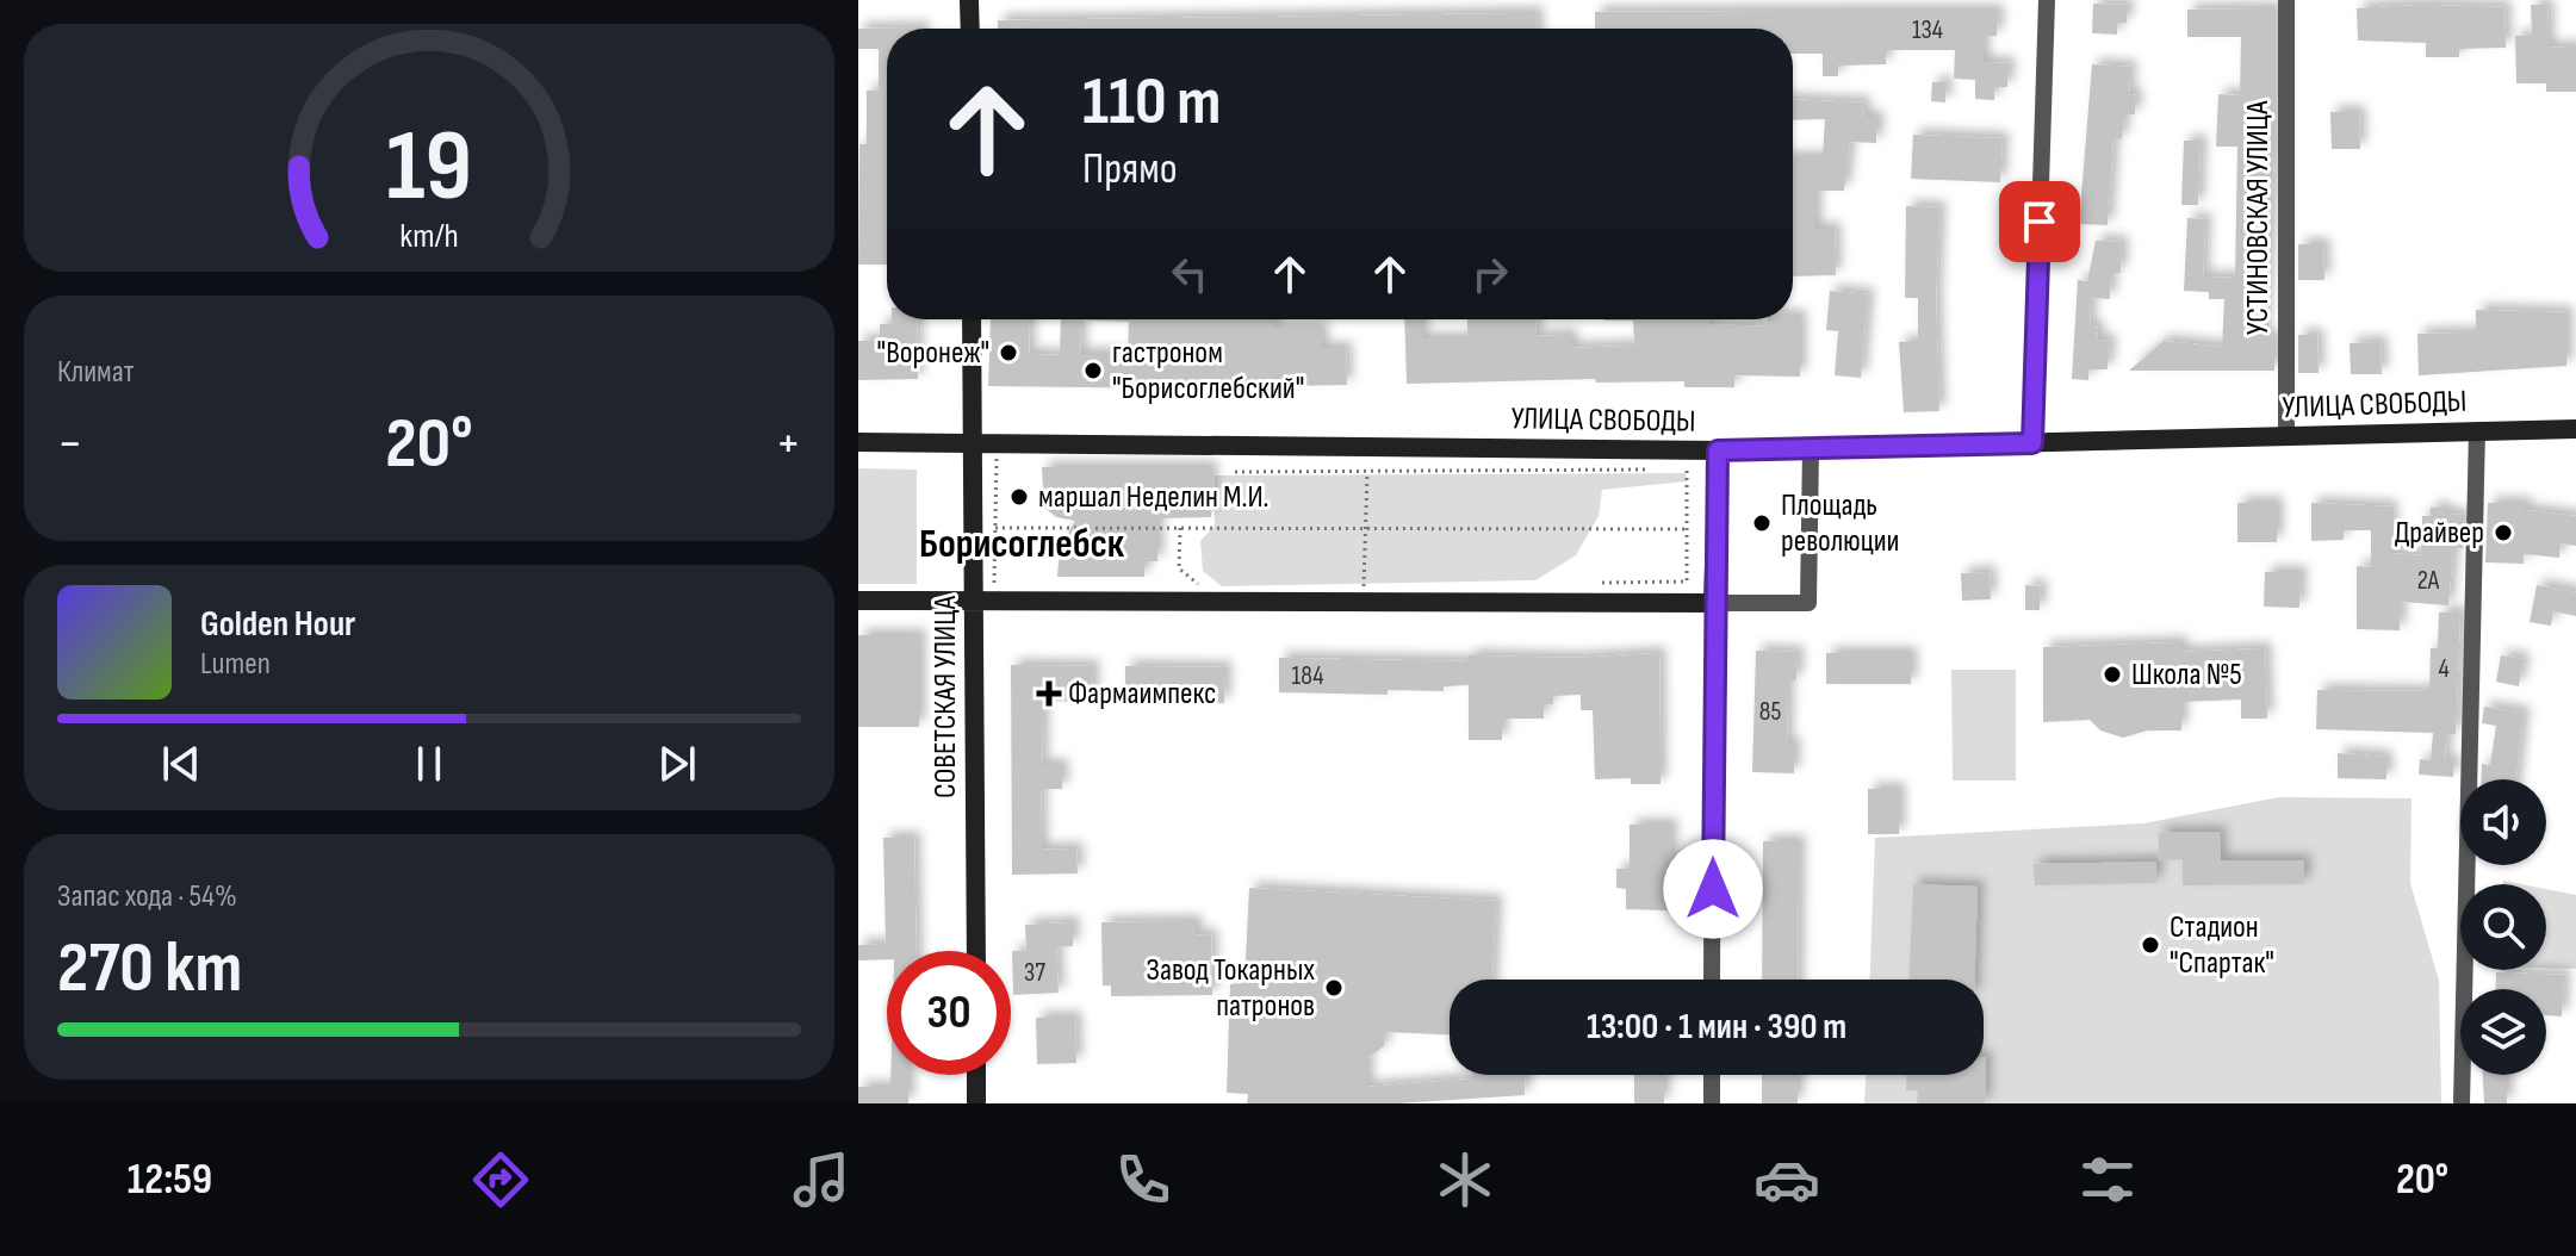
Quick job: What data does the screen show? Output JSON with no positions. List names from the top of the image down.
{
  "streets": {
    "main road": ["УЛИЦА СВОБОДЫ", "СОВЕТСКАЯ УЛИЦА"],
    "street": ["УСТИНОВСКАЯ УЛИЦА"]
  },
  "crossings": [
    ["УСТИНОВСКАЯ УЛИЦА", "УЛИЦА СВОБОДЫ"],
    ["УЛИЦА СВОБОДЫ", "СОВЕТСКАЯ УЛИЦА"]
  ],
  "districts": ["Борисоглебск"],
  "places": {
    "other": [
      "\"Воронеж\"",
      "гастроном \"Борисоглебский\"",
      "маршал Неделин М.И.",
      "Площадь революции",
      "Драйвер",
      "Школа №5",
      "Стадион \"Спартак\"",
      "Завод Токарных патронов"
    ],
    "health": ["Фармаимпекс"]
  },
  "house_numbers": [
    "134",
    "2А",
    "4",
    "184",
    "85",
    "37"
  ],
  "page": {
    "turn": ["110 m", "Прямо"],
    "tile": [
      "Климат",
      ["Запас хода · 54%", "270 km"]
    ],
    "heat": ["−", "20°", "+"],
    "song": ["Golden Hour", "Lumen"],
    "limit": "30",
    "trip": "13:00 · 1 мин · 390 m",
    "tabs": ["12:59", "20°"],
    "gauge": ["19", "km/h"]
  }
}
